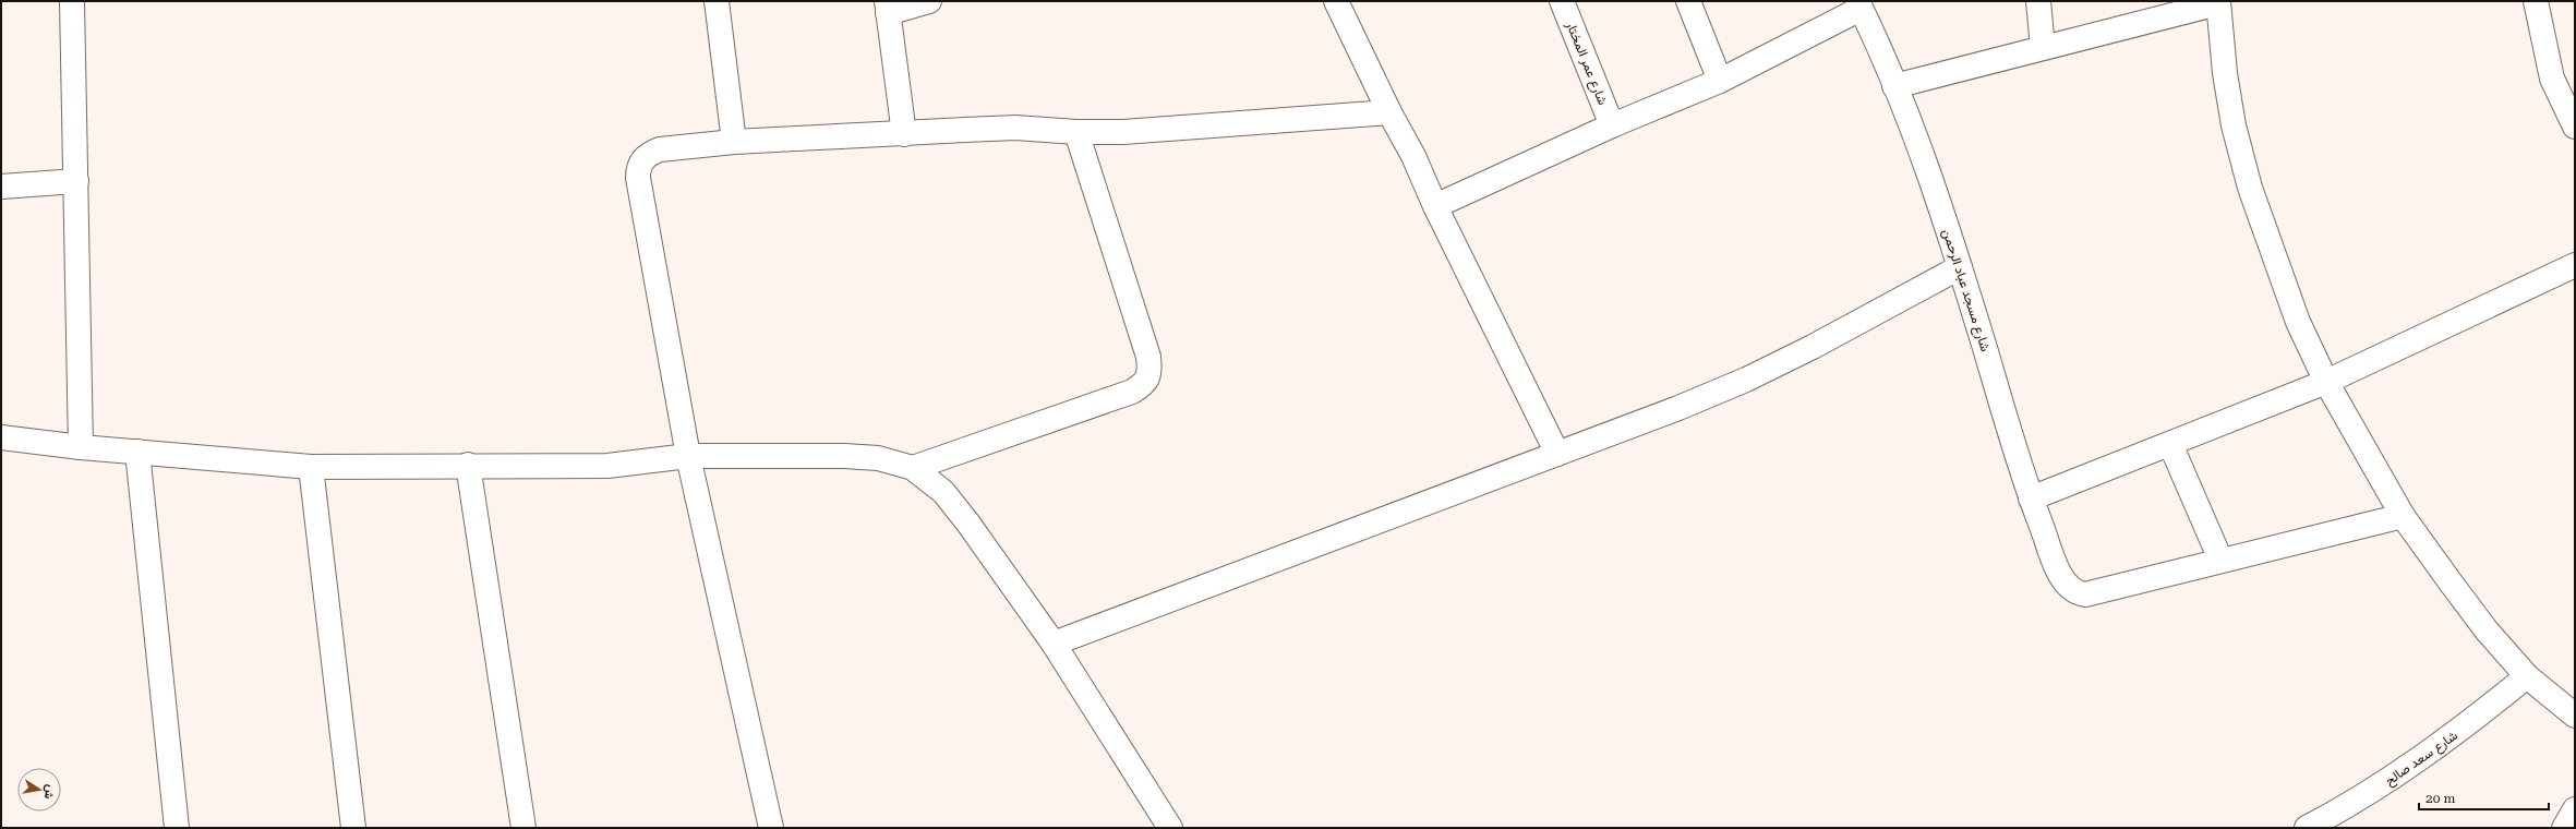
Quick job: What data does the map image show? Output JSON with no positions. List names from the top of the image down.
{
  "streets": {
    "street": ["شارع عمر المختار", "شارع مسجد عباد الرحمن", "شارع سعد صالح"]
  },
  "scale_bar": "20 m",
  "north": "right"
}
